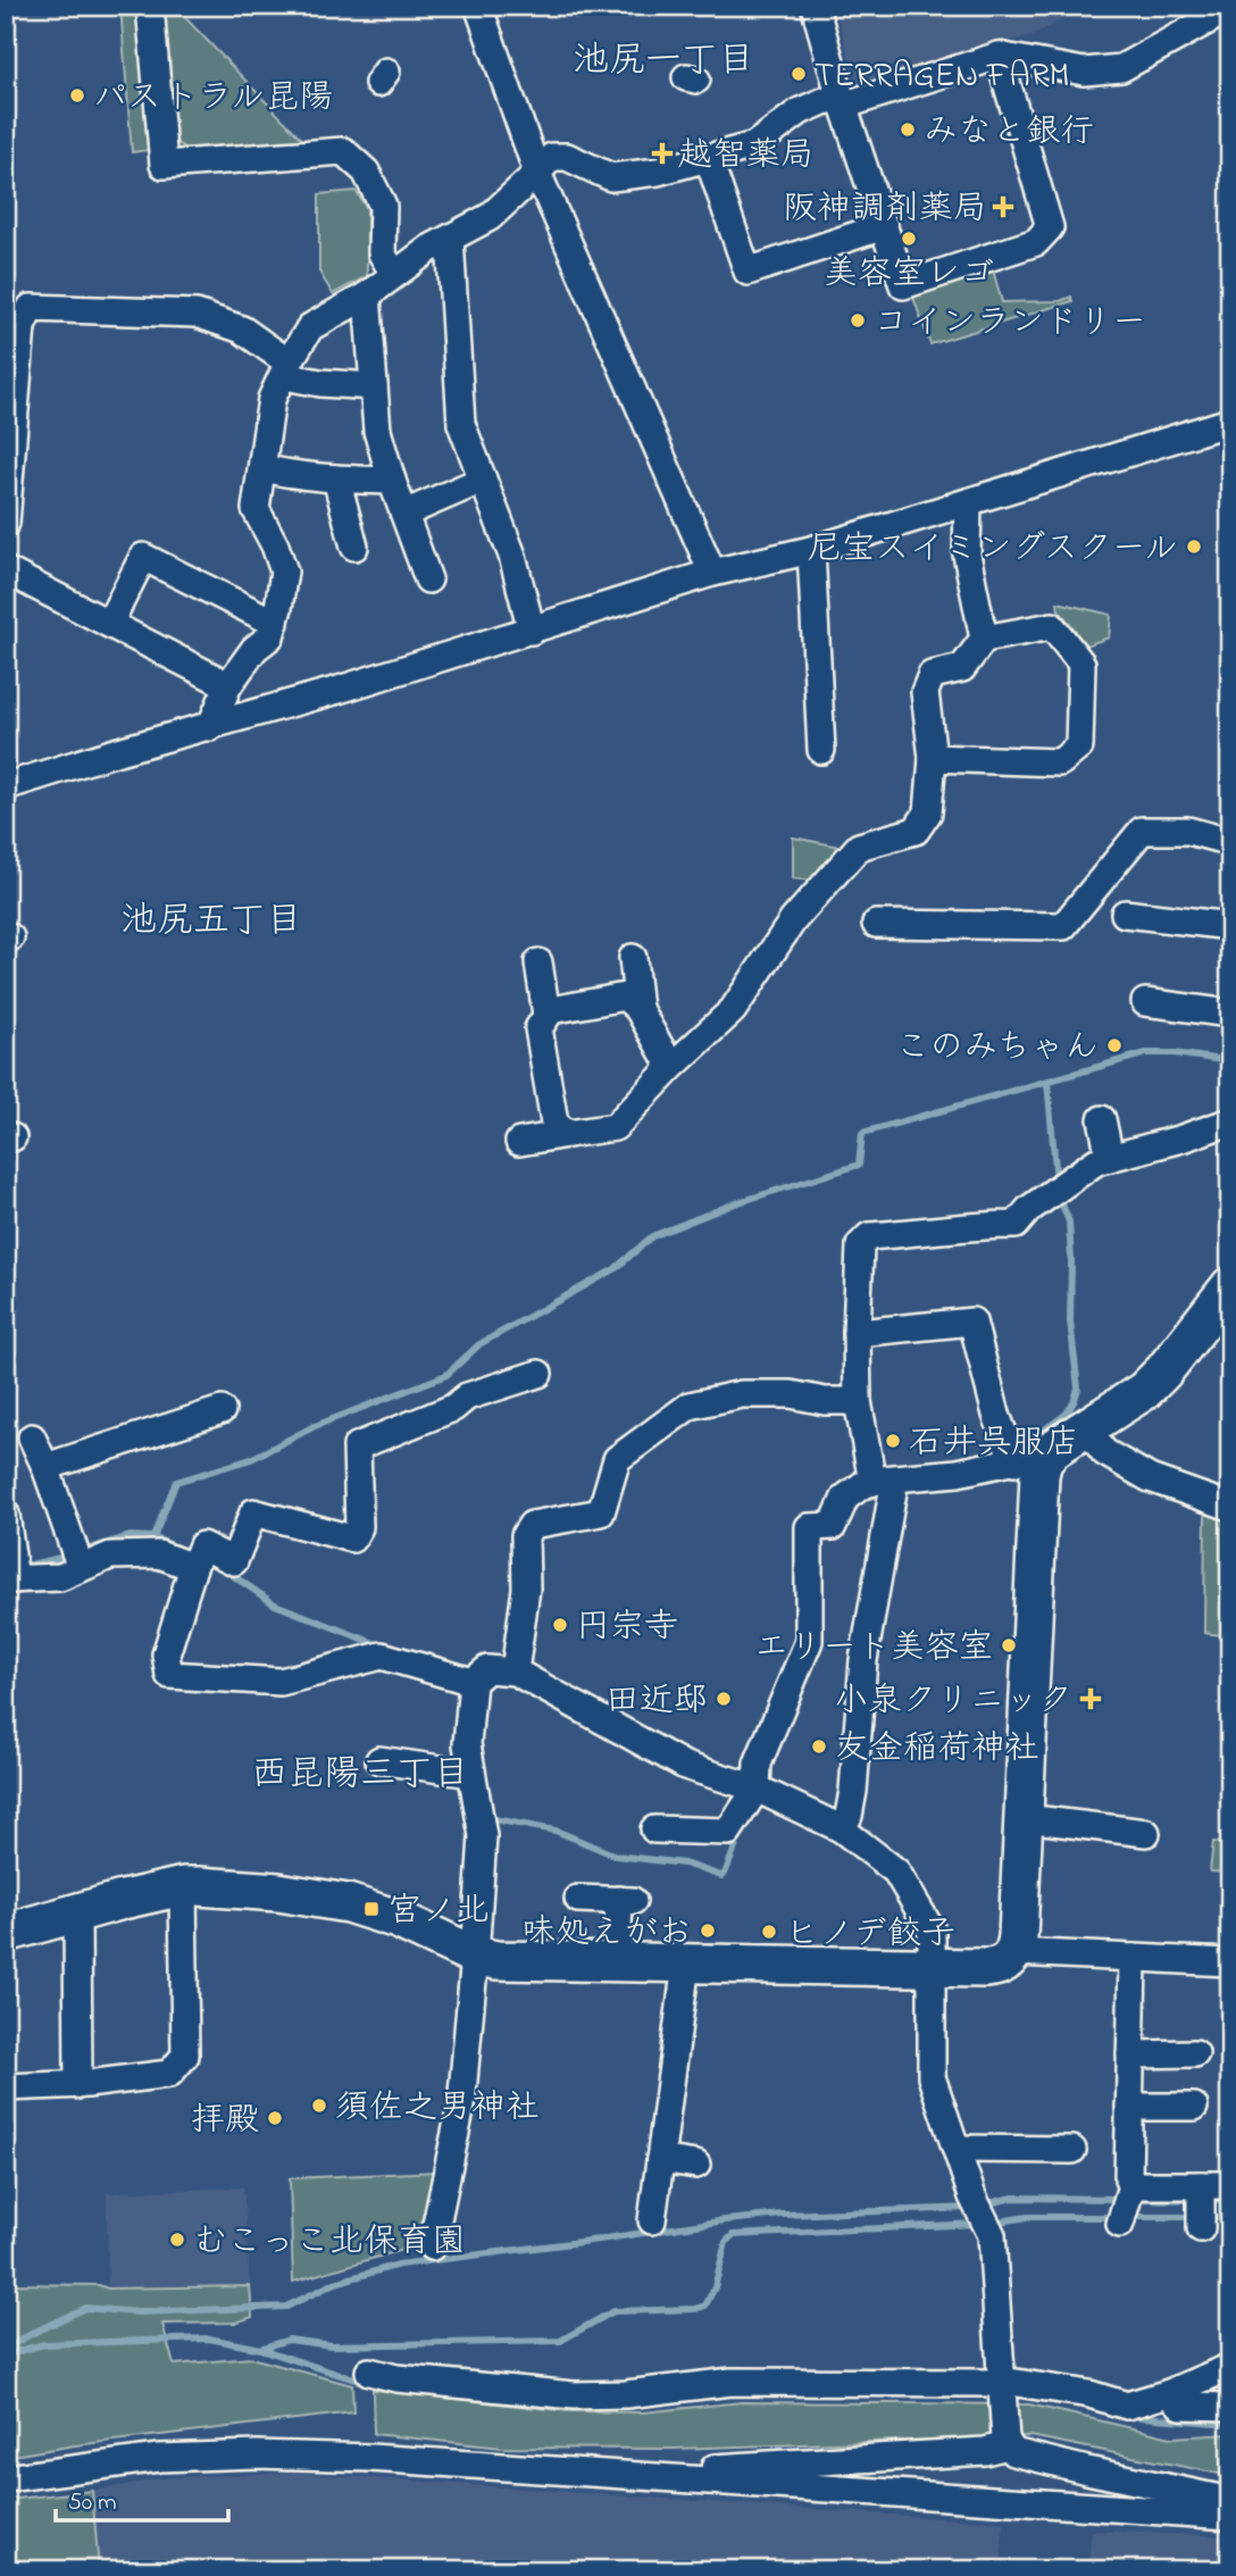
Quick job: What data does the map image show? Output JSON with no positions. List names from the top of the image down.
{
  "districts": ["池尻一丁目", "池尻五丁目", "西昆陽三丁目"],
  "places": {
    "other": [
      "TERRAGEN FARM",
      "パストラル昆陽",
      "みなと銀行",
      "美容室レゴ",
      "コインランドリー",
      "尼宝スイミングスクール",
      "このみちゃん",
      "石井呉服店",
      "円宗寺",
      "エリート美容室",
      "田近邸",
      "友金稲荷神社",
      "味処えがお",
      "ヒノデ餃子",
      "須佐之男神社",
      "拝殿",
      "むこっこ北保育園"
    ],
    "health": ["越智薬局", "阪神調剤薬局", "小泉クリニック"],
    "transit": ["宮ノ北"]
  },
  "scale_bar": "50 m"
}
